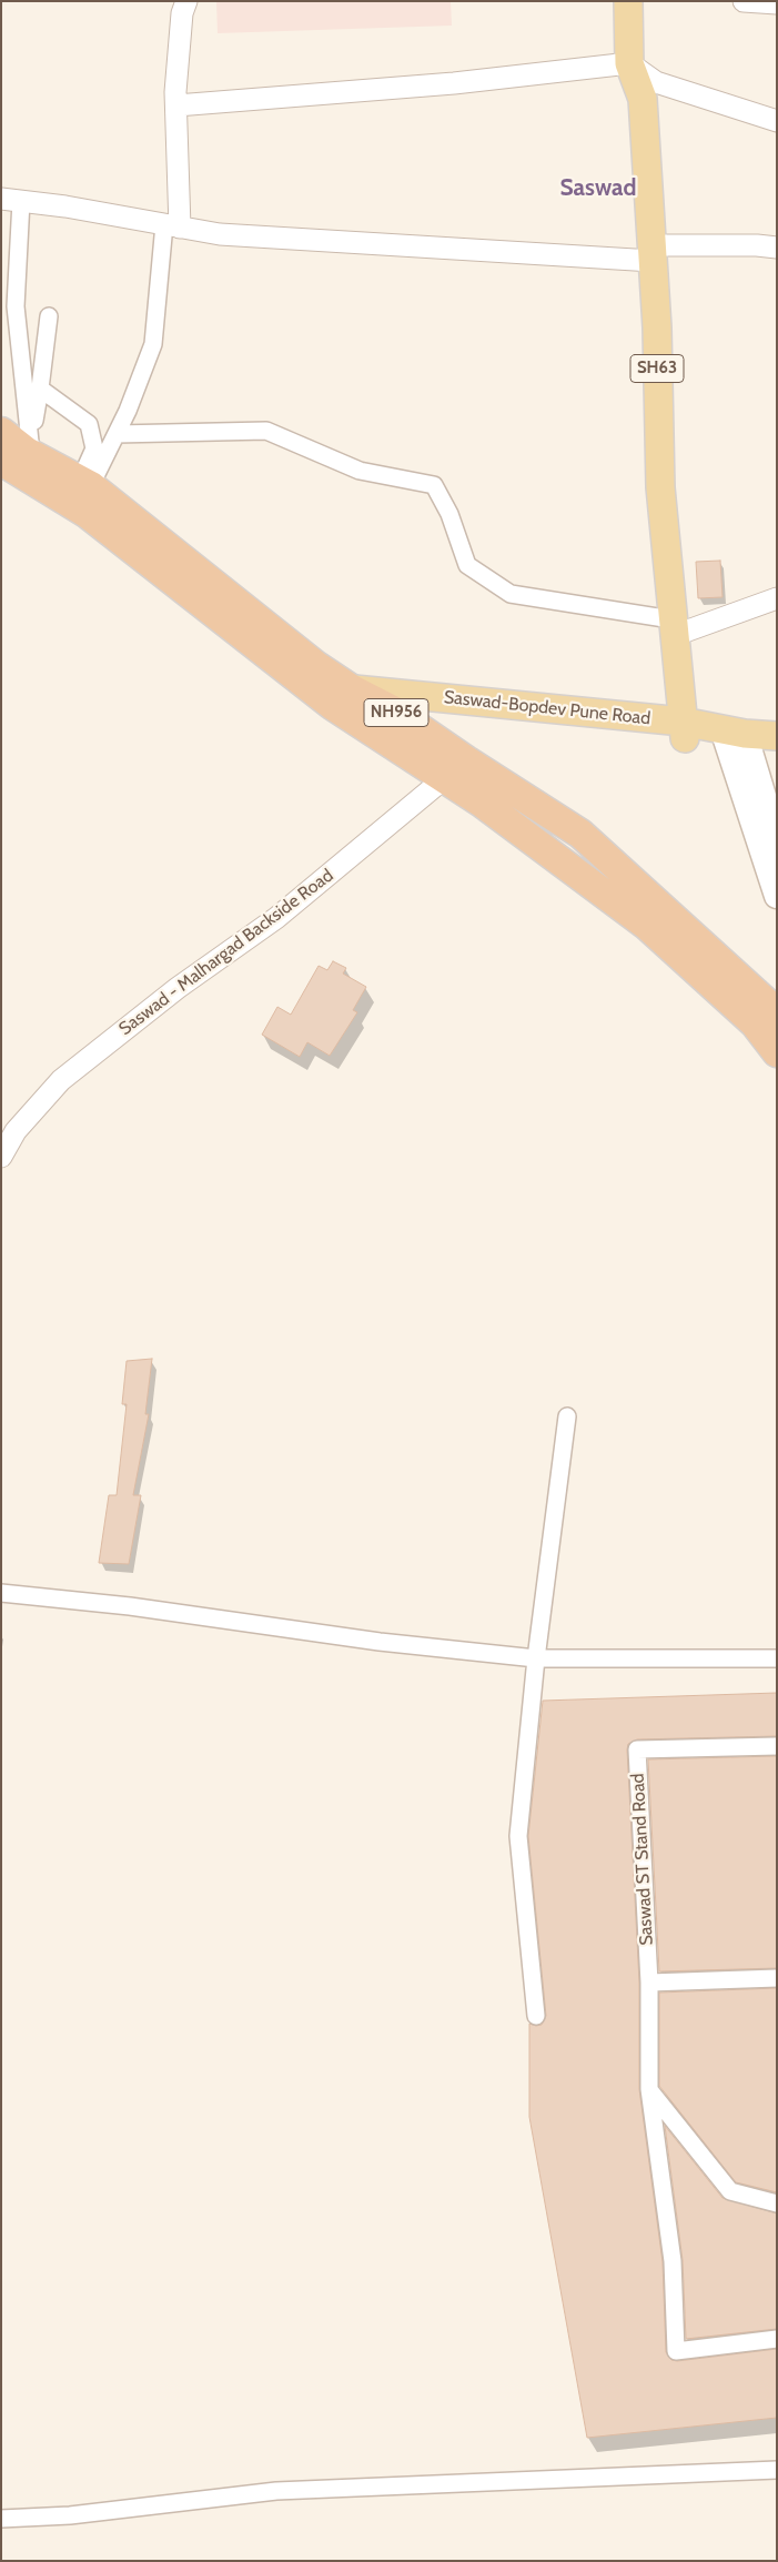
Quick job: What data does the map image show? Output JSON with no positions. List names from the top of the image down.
{
  "streets": {
    "highway": ["NH956"],
    "main road": ["SH63", "Saswad-Bopdev Pune Road"],
    "street": ["Saswad - Malhargad Backside Road", "Saswad ST Stand Road"]
  },
  "crossings": [
    ["SH63", "Saswad-Bopdev Pune Road"],
    ["Saswad-Bopdev Pune Road", "NH956"],
    ["NH956", "Saswad - Malhargad Backside Road"]
  ],
  "districts": ["Saswad"]
}
